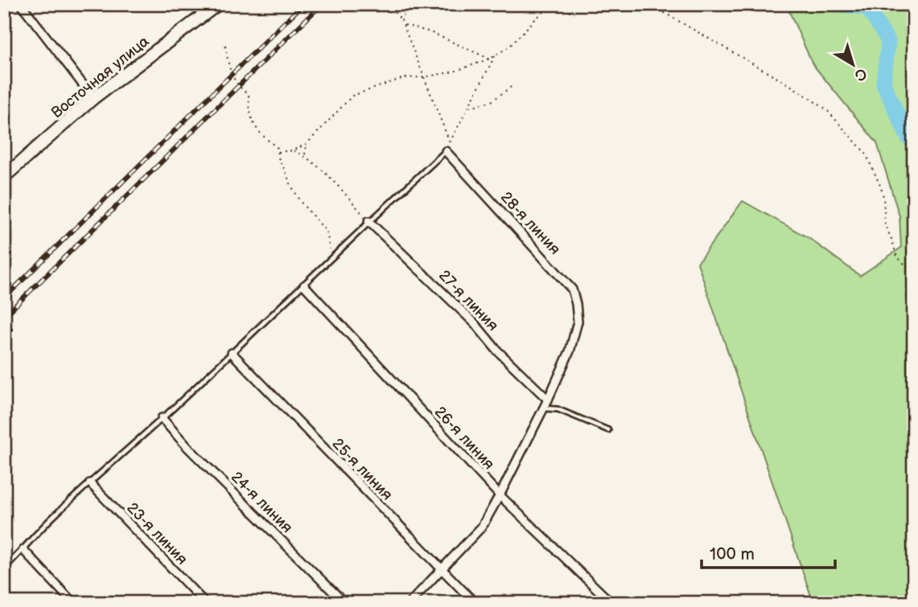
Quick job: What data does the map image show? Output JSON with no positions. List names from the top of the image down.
{
  "streets": {
    "main road": ["Восточная улица"],
    "street": [
      "28-я линия",
      "27-я линия",
      "26-я линия",
      "25-я линия",
      "24-я линия",
      "23-я линия"
    ]
  },
  "crossings": [
    ["28-я линия", "27-я линия"]
  ],
  "scale_bar": "100 m",
  "north": "bottom right"
}
